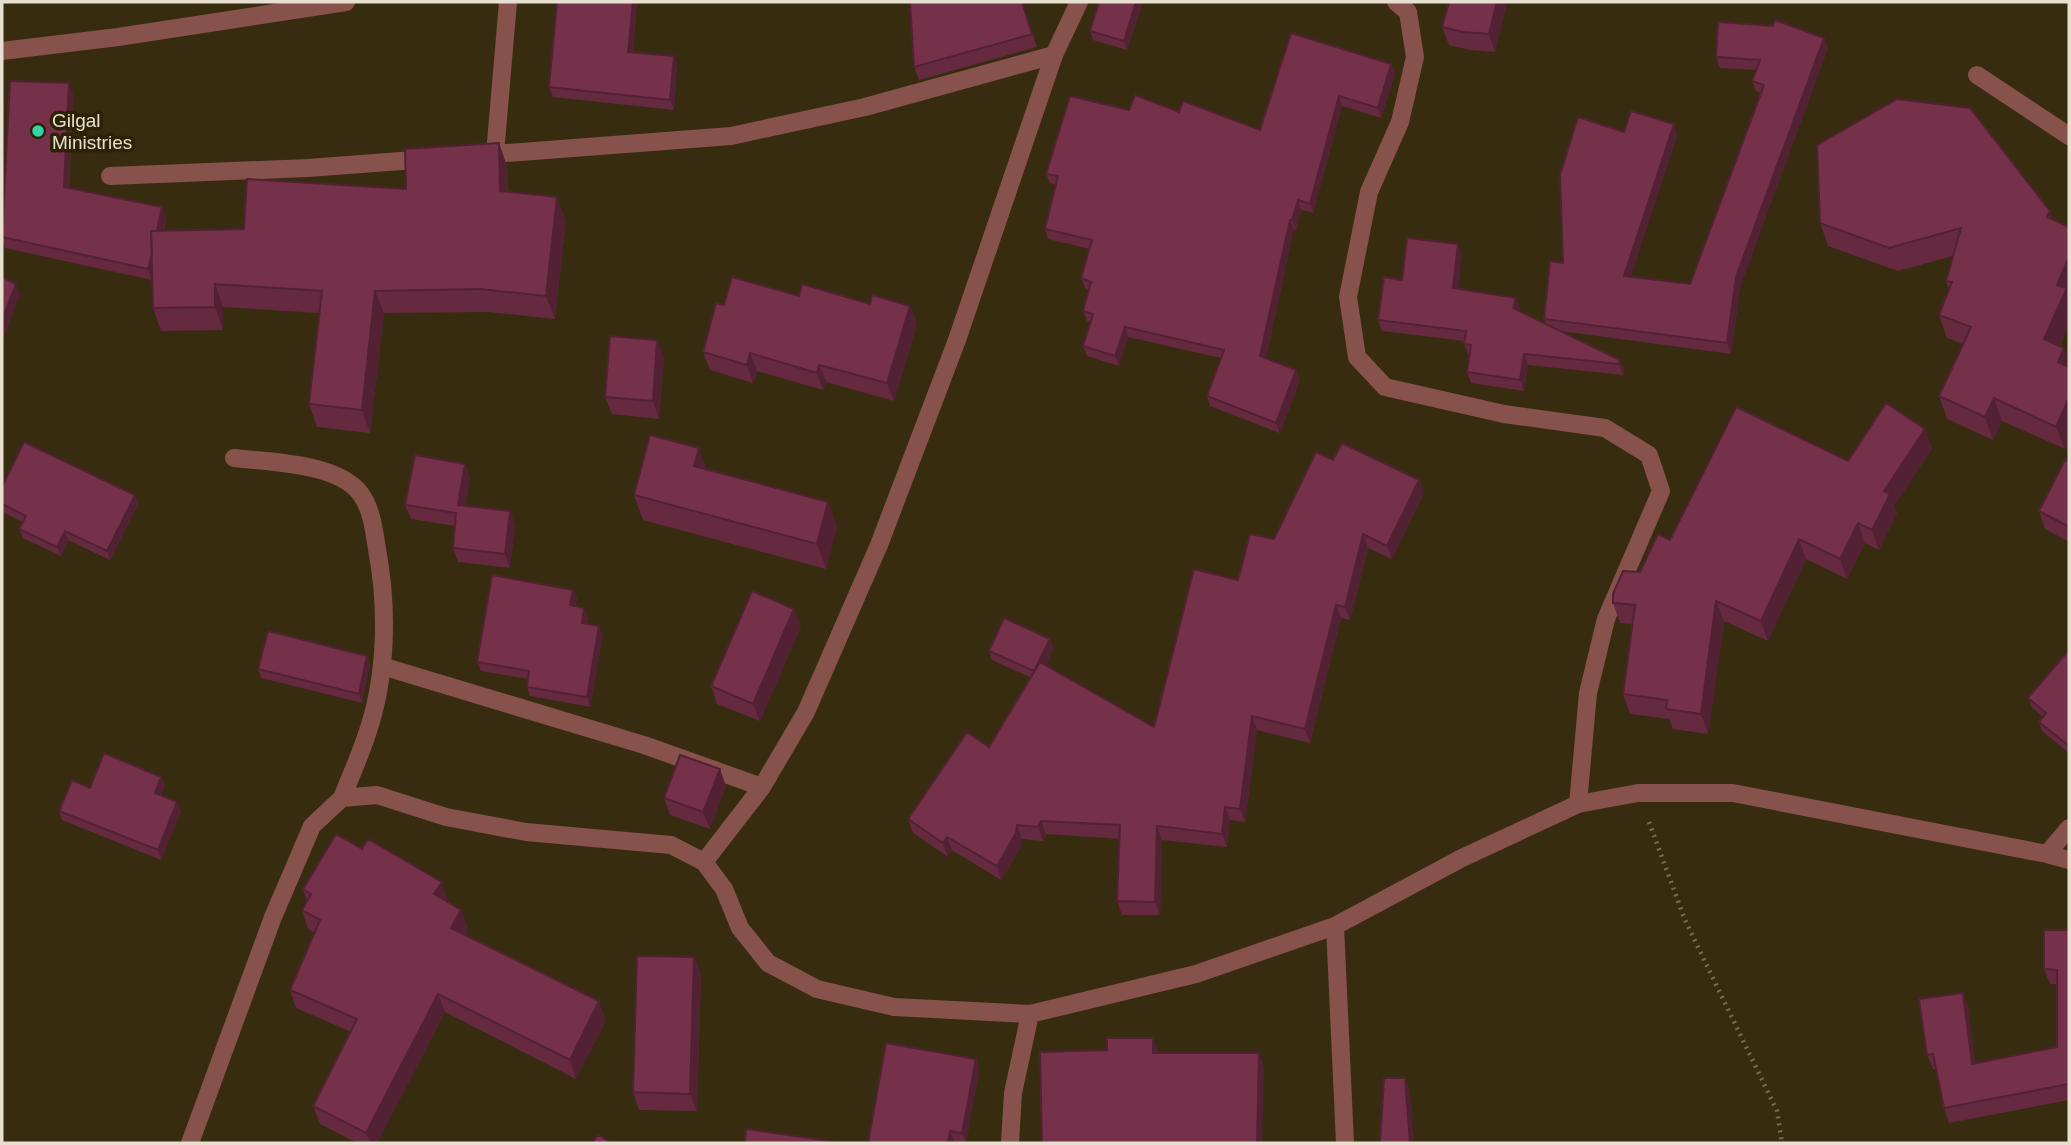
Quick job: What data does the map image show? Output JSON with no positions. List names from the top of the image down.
{
  "places": ["Gilgal Ministries"]
}
